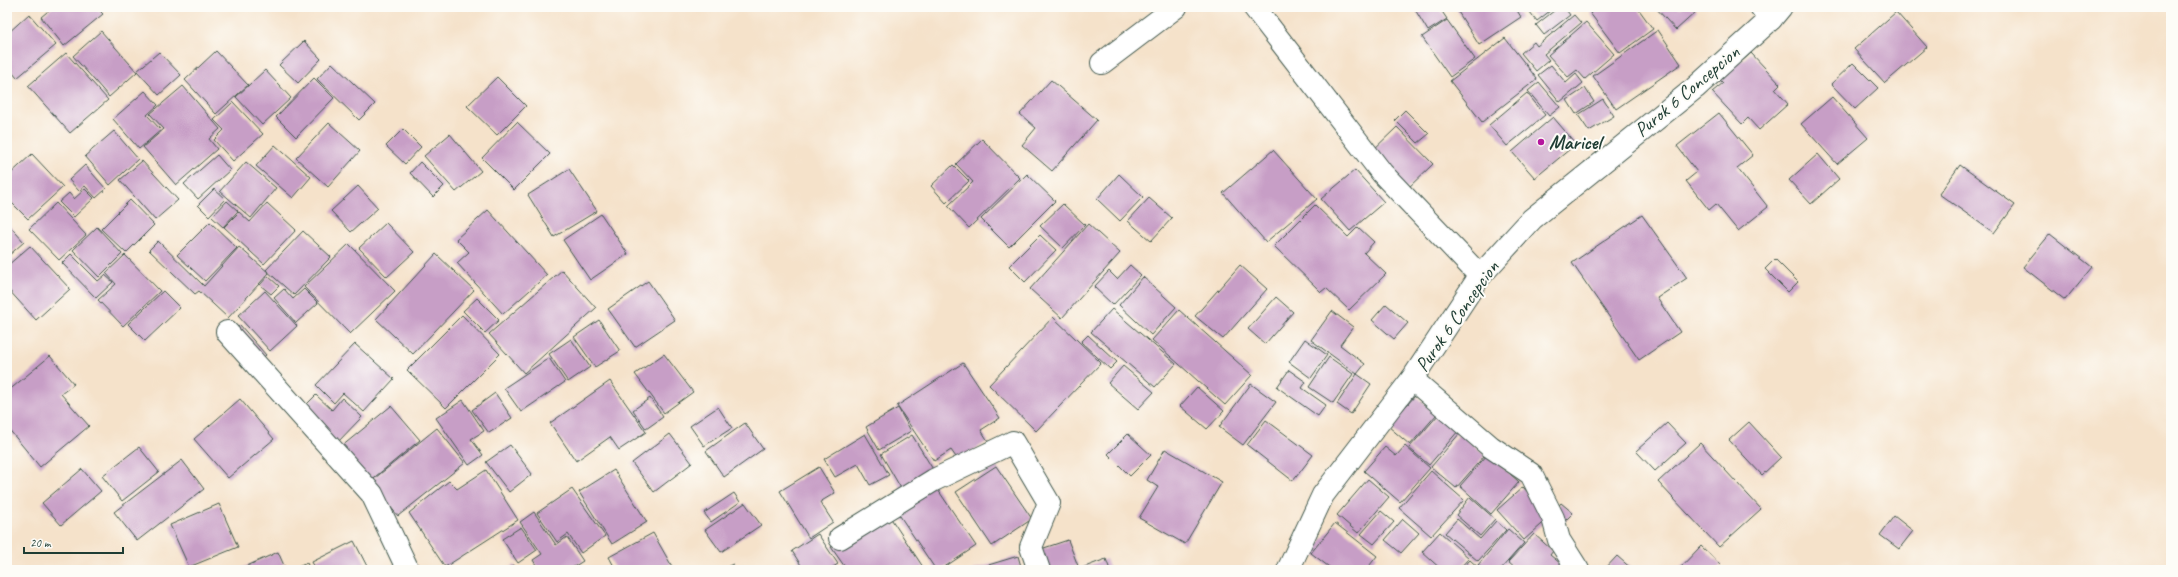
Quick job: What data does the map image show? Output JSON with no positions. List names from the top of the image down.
{
  "streets": {
    "street": ["Purok 6 Concepcion"]
  },
  "places": ["Maricel"],
  "scale_bar": "20 m"
}
